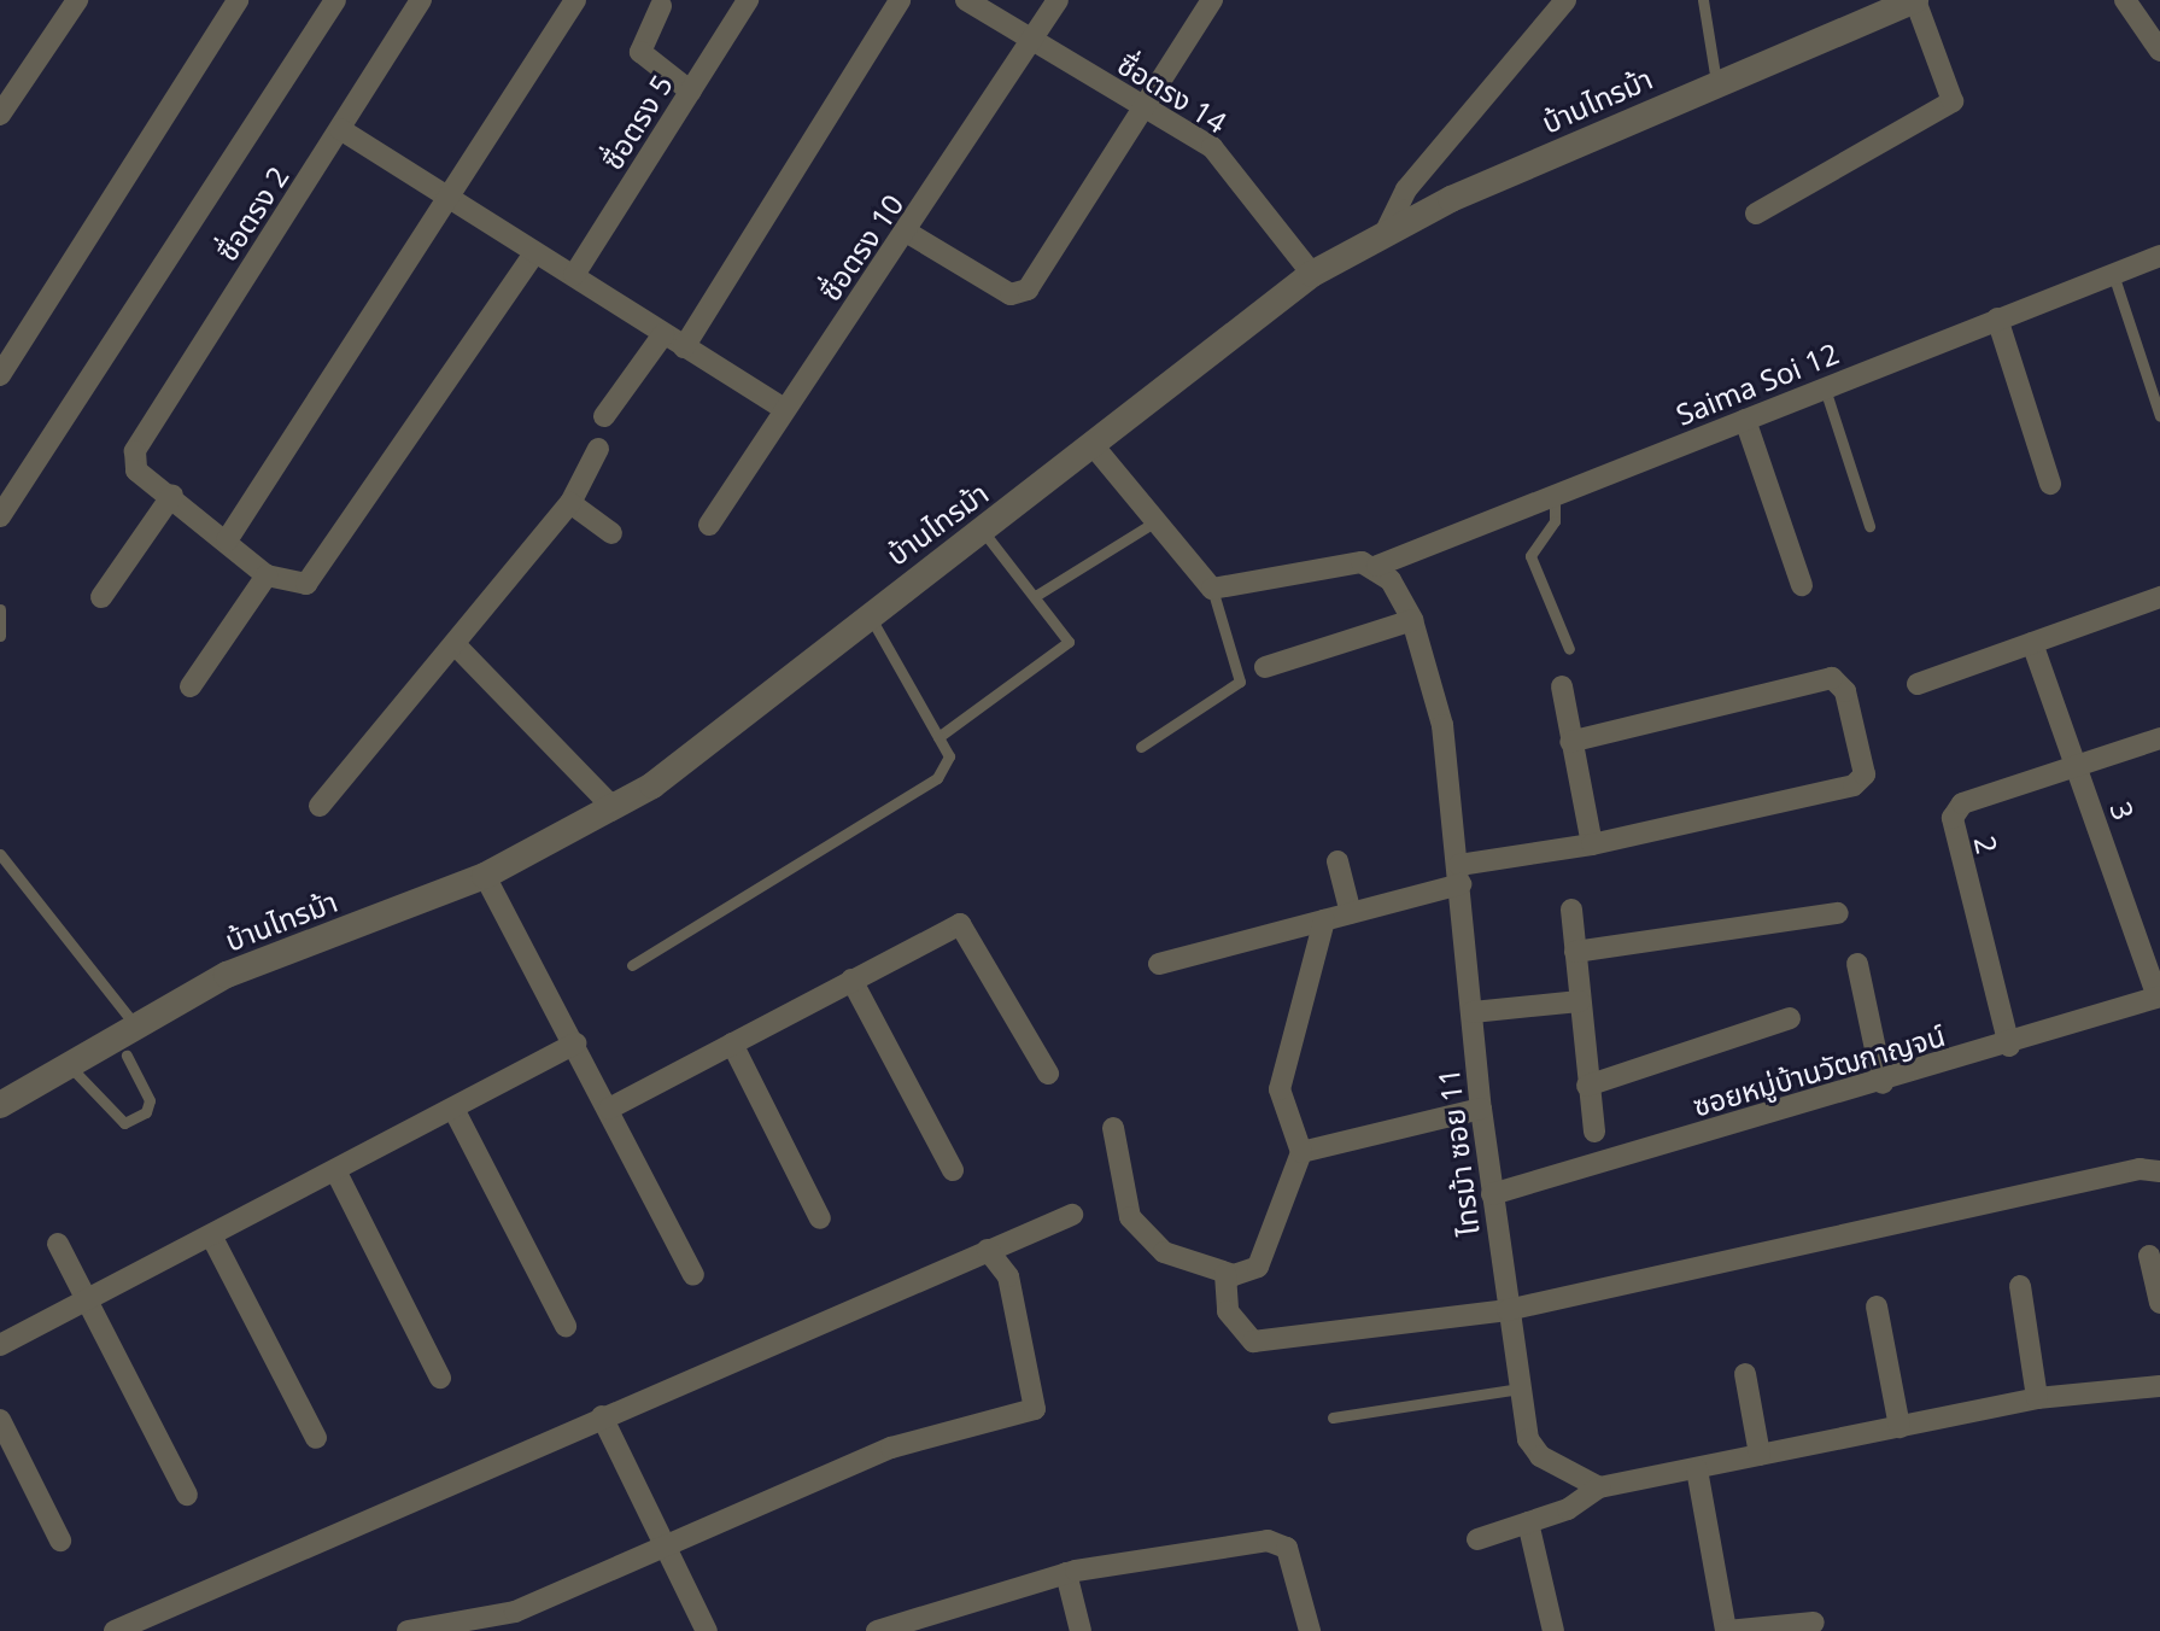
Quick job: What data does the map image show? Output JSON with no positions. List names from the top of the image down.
{
  "streets": {
    "street": [
      "ซื่อตรง 14",
      "บ้านไทรม้า",
      "ซื่อตรง 5",
      "ซื่อตรง 2",
      "ซื่อตรง 10",
      "Saima Soi 12",
      "3",
      "2",
      "ซอยหมู่บ้านวัฒกาญจน์",
      "ไทรม้า ซอย 11"
    ]
  },
  "crossings": [
    ["ซื่อตรง 14", "บ้านไทรม้า"],
    ["ซื่อตรง 14", "ซื่อตรง 10"],
    ["Saima Soi 12", "ไทรม้า ซอย 11"],
    ["3", "2"],
    ["3", "ซอยหมู่บ้านวัฒกาญจน์"],
    ["2", "ซอยหมู่บ้านวัฒกาญจน์"],
    ["ซอยหมู่บ้านวัฒกาญจน์", "ไทรม้า ซอย 11"]
  ]
}
